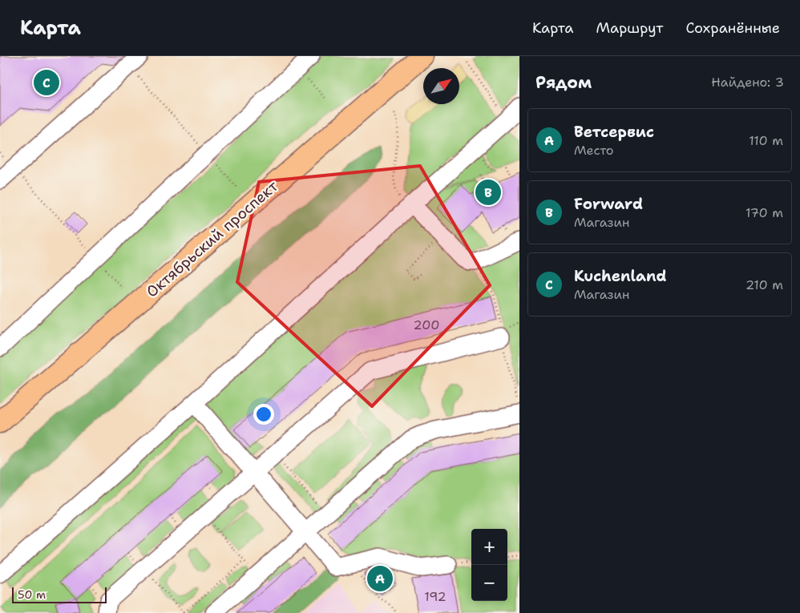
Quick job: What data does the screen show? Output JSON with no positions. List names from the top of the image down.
{
  "streets": {
    "main road": ["Октябрьский проспект"]
  },
  "house_numbers": ["200", "192"],
  "scale_bar": "50 m",
  "north": "top right",
  "page": {
    "header": "Карта",
    "nav": ["Карта", "Маршрут", "Сохранённые"],
    "heading": ["Рядом", "Найдено: 3"],
    "pins": ["C", "B", "A"],
    "list": [
      {
        "mark": "A",
        "name": "Ветсервис",
        "note": "Место",
        "value": "110 m"
      },
      {
        "mark": "B",
        "name": "Forward",
        "note": "Магазин",
        "value": "170 m"
      },
      {
        "mark": "C",
        "name": "Kuchenland",
        "note": "Магазин",
        "value": "210 m"
      }
    ],
    "map_buttons": ["+", "−"],
    "scale": "50 m"
  }
}
